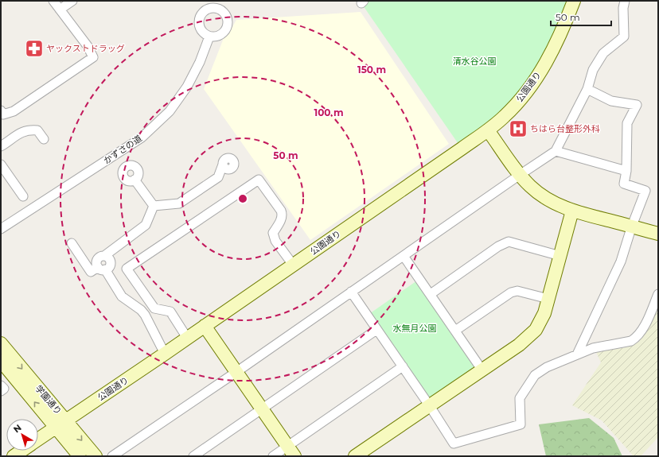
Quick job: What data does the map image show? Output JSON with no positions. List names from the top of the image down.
{
  "streets": {
    "street": ["公園通り", "かずさの道", "学園通り"]
  },
  "crossings": [
    ["公園通り", "学園通り"]
  ],
  "parks": ["清水谷公園", "水無月公園"],
  "places": {
    "pharmacy": ["ヤックストドラッグ"],
    "hospital": ["ちはら台整形外科"]
  },
  "scale_bar": "50 m",
  "north": "top left",
  "rings": ["150 m", "100 m", "50 m"]
}
